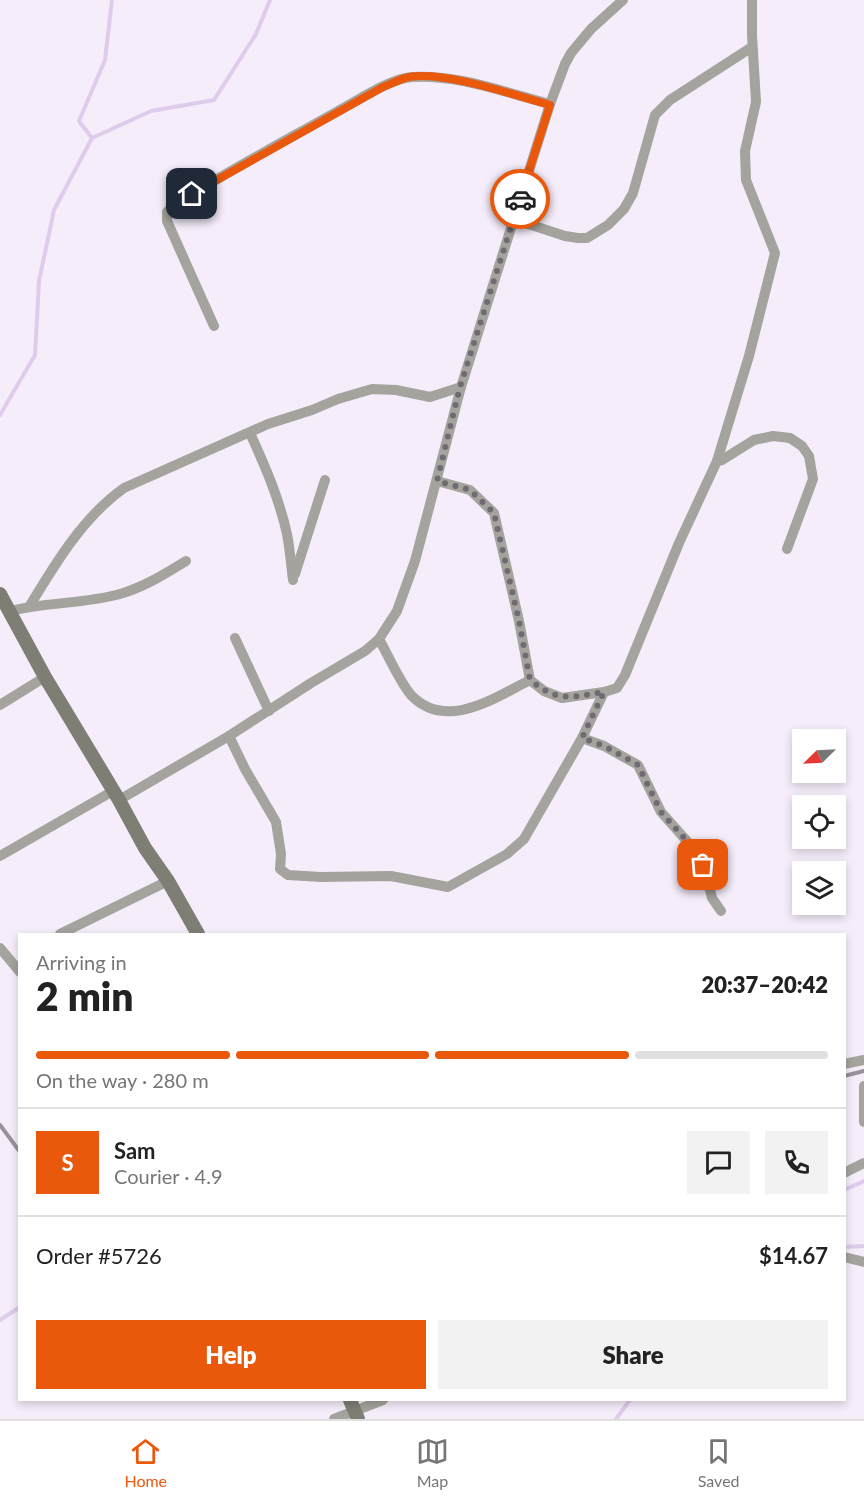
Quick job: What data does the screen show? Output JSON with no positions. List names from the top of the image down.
{
  "north": "bottom left",
  "page": {
    "heading": ["2 min", "Arriving in", "20:37–20:42"],
    "panel": [
      "Sam",
      "Courier · 4.9",
      "Order #5726",
      "$14.67"
    ],
    "bar": "On the way · 280 m",
    "round": "S",
    "buttons": ["Help", "Share"],
    "tabs": ["Home", "Map", "Saved"]
  }
}
